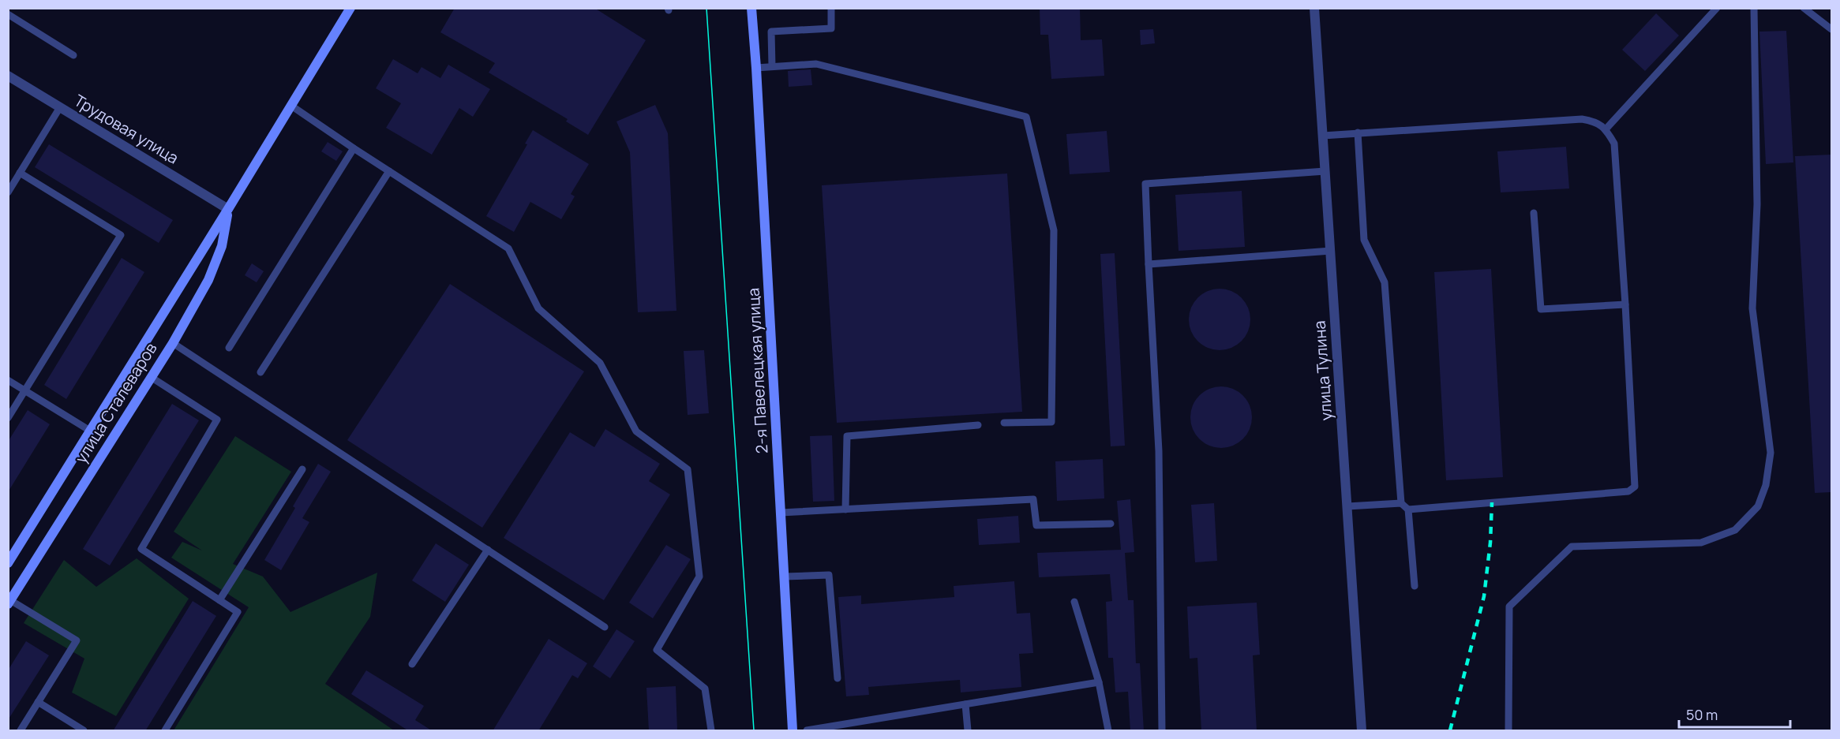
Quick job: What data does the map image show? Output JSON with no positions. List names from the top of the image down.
{
  "streets": {
    "street": [
      "Трудовая улица",
      "2-я Павелецкая улица",
      "улица Тулина",
      "улица Сталеваров"
    ]
  },
  "crossings": [
    ["Трудовая улица", "улица Сталеваров"]
  ],
  "scale_bar": "50 m"
}
